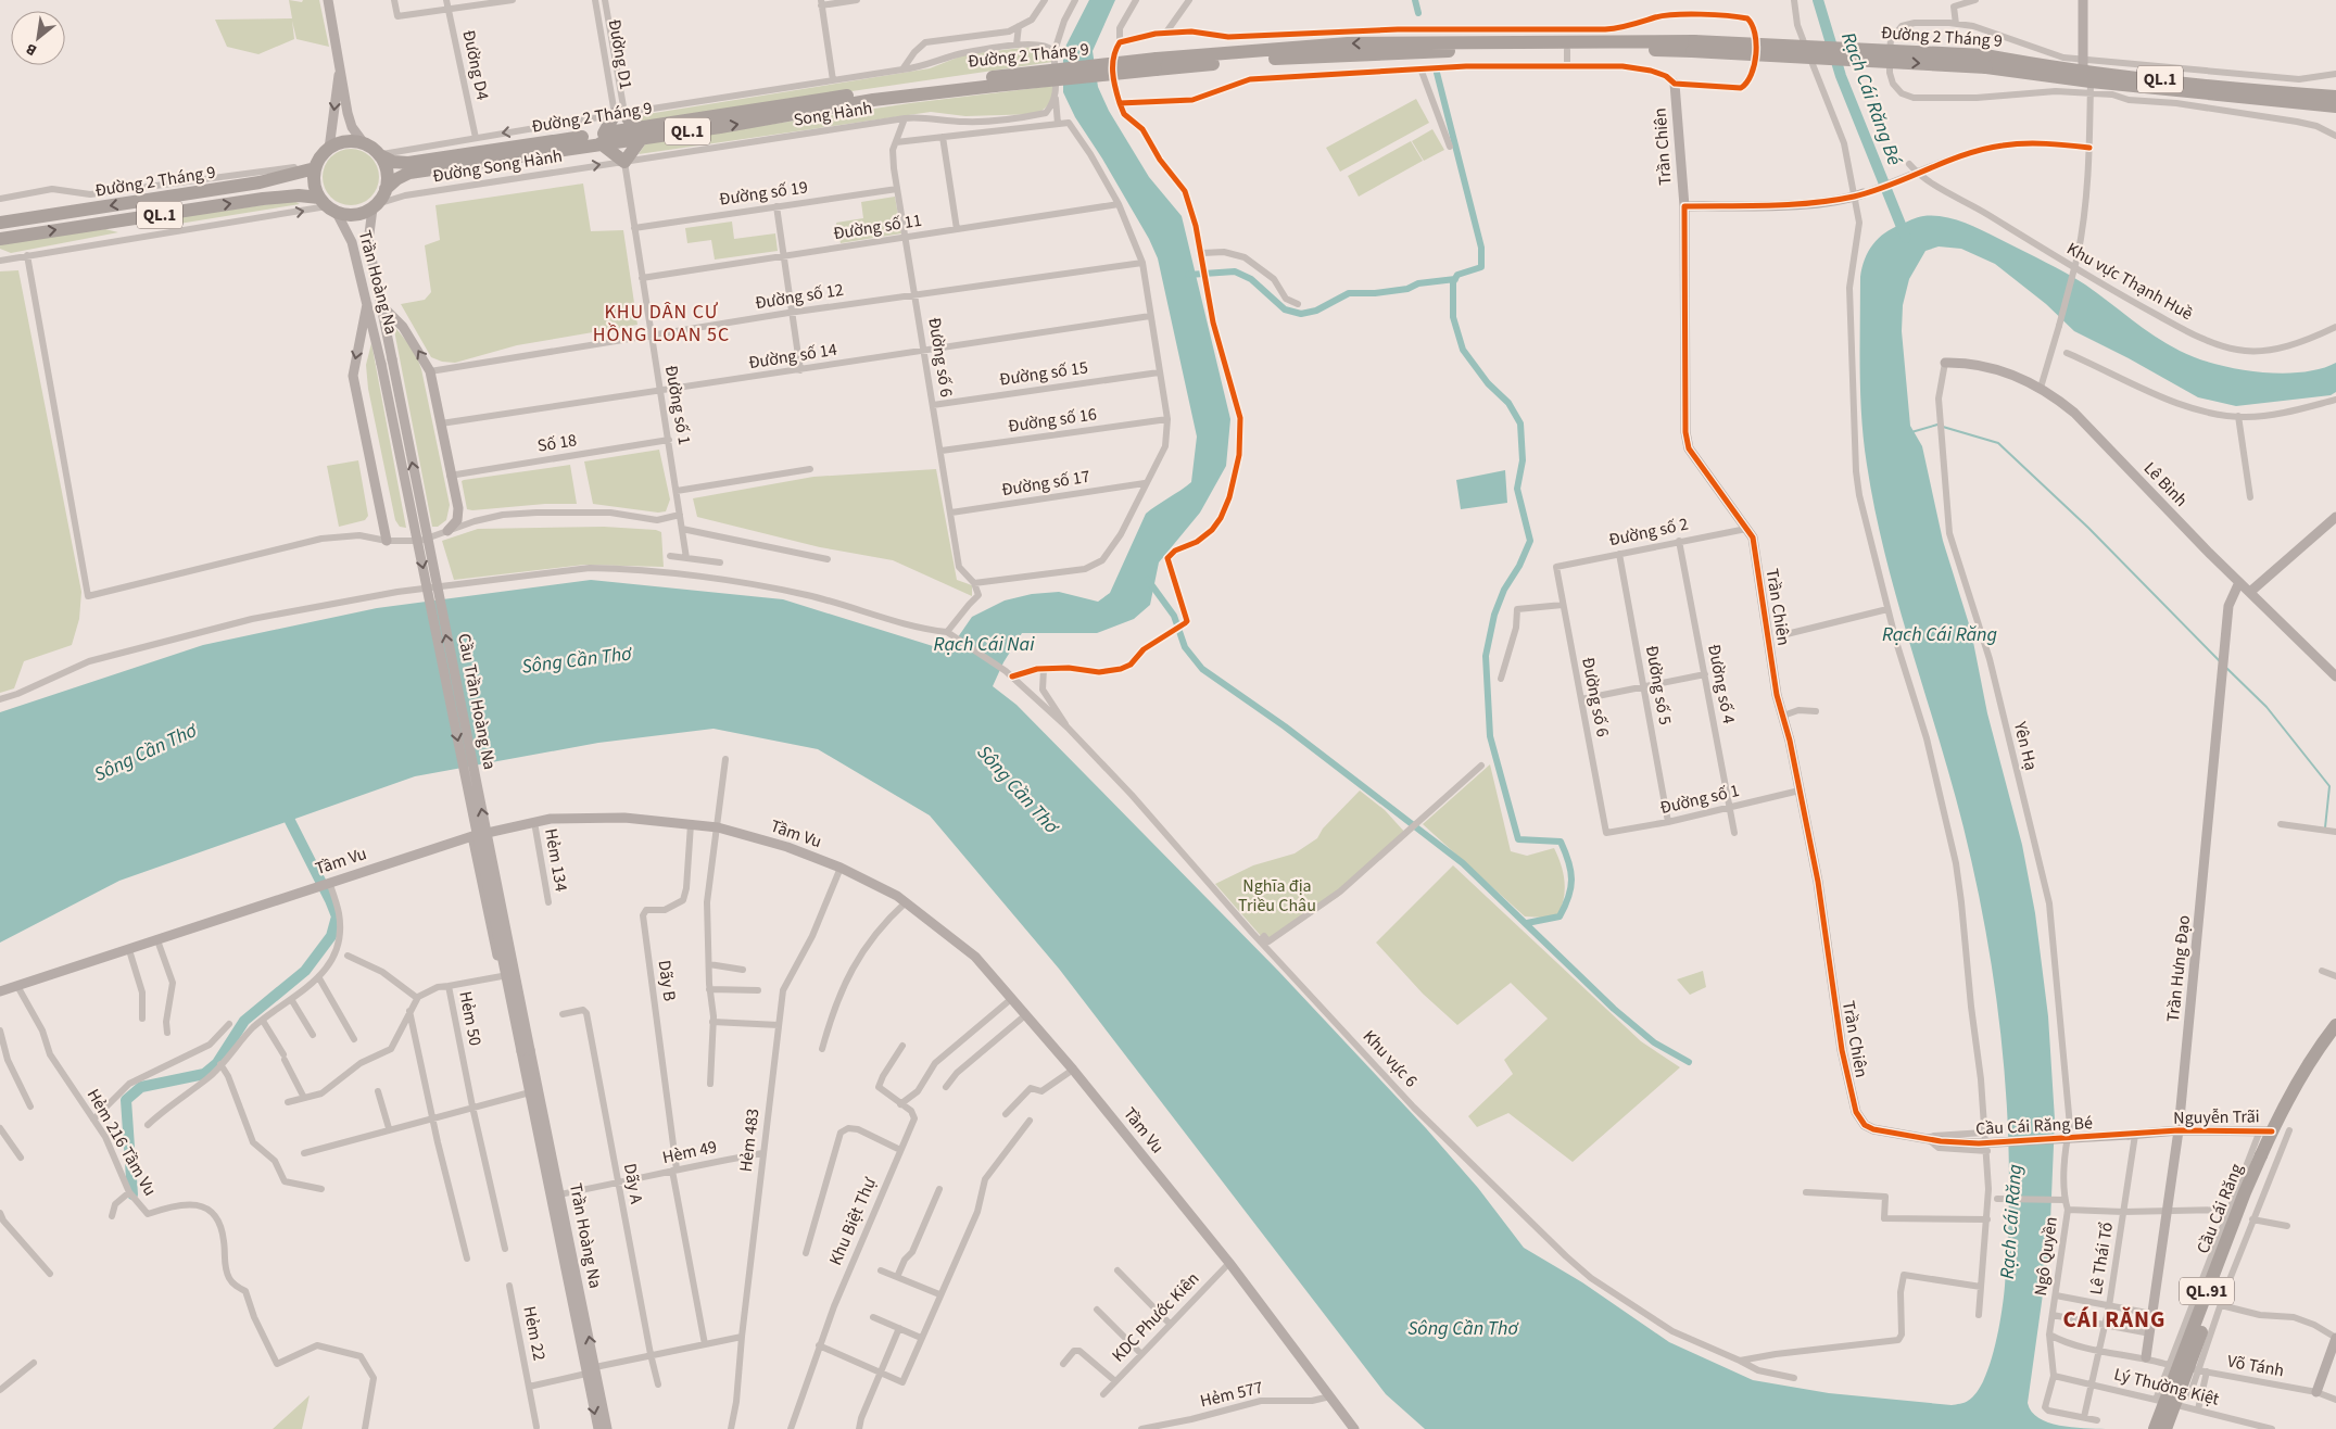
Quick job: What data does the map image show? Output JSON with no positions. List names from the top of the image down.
{
  "streets": {
    "highway": [
      "Đường 2 Tháng 9",
      "QL.1",
      "Cầu Cái Răng",
      "QL.91"
    ],
    "street": [
      "Đường D1",
      "Đường D4",
      "Song Hành",
      "Trần Chiên",
      "Đường Song Hành",
      "Đường số 19",
      "Đường số 11",
      "Khu vực Thạnh Huề",
      "Trần Hoàng Na",
      "Đường số 12",
      "Đường số 14",
      "Đường số 6",
      "Đường số 15",
      "Đường số 1",
      "Đường số 16",
      "Số 18",
      "Đường số 17",
      "Lê Bình",
      "Đường số 2",
      "Đường số 4",
      "Đường số 5",
      "Cầu Trần Hoàng Na",
      "Yên Hạ",
      "Tầm Vu",
      "Hẻm 134",
      "Trần Hưng Đạo",
      "Dãy B",
      "Hẻm 50",
      "Khu vực 6",
      "Nguyễn Trãi",
      "Cầu Cái Răng Bé",
      "Hẻm 483",
      "Hẻm 216 Tầm Vu",
      "Hèm 49",
      "Dãy A",
      "Khu Biệt Thự",
      "Ngô Quyền",
      "Lê Thái Tổ",
      "KDC Phước Kiên",
      "Hẻm 22",
      "Võ Tánh",
      "Lý Thường Kiệt",
      "Hẻm 577"
    ]
  },
  "crossings": [
    ["Đường 2 Tháng 9", "Đường Song Hành"],
    ["Đường 2 Tháng 9", "Trần Hoàng Na"],
    ["Song Hành", "Đường Song Hành"],
    ["Song Hành", "Đường số 6"],
    ["Song Hành", "Đường số 1"],
    ["Trần Chiên", "Đường số 1"],
    ["Trần Chiên", "Đường số 2"],
    ["Trần Chiên", "Cầu Cái Răng Bé"],
    ["Đường Song Hành", "Trần Hoàng Na"],
    ["Đường Song Hành", "Đường số 1"],
    ["Đường số 19", "Đường số 6"],
    ["Đường số 19", "Đường số 1"],
    ["Đường số 11", "Đường số 6"],
    ["Đường số 11", "Đường số 1"],
    ["Trần Hoàng Na", "Cầu Trần Hoàng Na"],
    ["Trần Hoàng Na", "Hèm 49"],
    ["Trần Hoàng Na", "Hẻm 22"],
    ["Đường số 12", "Đường số 6"],
    ["Đường số 12", "Đường số 1"],
    ["Đường số 14", "Đường số 6"],
    ["Đường số 14", "Đường số 1"],
    ["Đường số 6", "Đường số 15"],
    ["Đường số 6", "Đường số 1"],
    ["Đường số 6", "Đường số 16"],
    ["Đường số 6", "Đường số 17"],
    ["Đường số 6", "Đường số 2"],
    ["Đường số 6", "Khu vực 6"],
    ["Đường số 1", "Số 18"],
    ["Đường số 1", "Đường số 4"],
    ["Đường số 1", "Đường số 5"],
    ["Lê Bình", "Yên Hạ"],
    ["Lê Bình", "Trần Hưng Đạo"],
    ["Đường số 2", "Đường số 4"],
    ["Đường số 2", "Đường số 5"],
    ["Yên Hạ", "Ngô Quyền"],
    ["Tầm Vu", "Hẻm 134"],
    ["Tầm Vu", "Dãy B"],
    ["Tầm Vu", "Hẻm 483"],
    ["Tầm Vu", "Hẻm 216 Tầm Vu"],
    ["Tầm Vu", "KDC Phước Kiên"],
    ["Tầm Vu", "Hẻm 577"],
    ["Trần Hưng Đạo", "Nguyễn Trãi"],
    ["Trần Hưng Đạo", "Võ Tánh"],
    ["Dãy B", "Hèm 49"],
    ["Dãy B", "Hẻm 22"],
    ["Nguyễn Trãi", "Cầu Cái Răng Bé"],
    ["Nguyễn Trãi", "Lê Thái Tổ"],
    ["Nguyễn Trãi", "QL.91"],
    ["Cầu Cái Răng Bé", "Lê Thái Tổ"],
    ["Hẻm 483", "Hèm 49"],
    ["Hẻm 483", "Hẻm 22"],
    ["Hèm 49", "Dãy A"],
    ["Dãy A", "Hẻm 22"],
    ["Cầu Cái Răng", "QL.91"],
    ["Ngô Quyền", "Lê Thái Tổ"],
    ["Ngô Quyền", "Võ Tánh"],
    ["Ngô Quyền", "Lý Thường Kiệt"],
    ["Lê Thái Tổ", "Võ Tánh"],
    ["Lê Thái Tổ", "Lý Thường Kiệt"]
  ],
  "districts": ["KHU DÂN CƯ HỒNG LOAN 5C", "CÁI RĂNG"],
  "water": [
    "Rạch Cái Răng Bé",
    "Rạch Cái Răng",
    "Rạch Cái Nai",
    "Sông Cần Thơ"
  ],
  "parks": ["Nghĩa địa Triều Châu"],
  "north": "bottom left"
}
